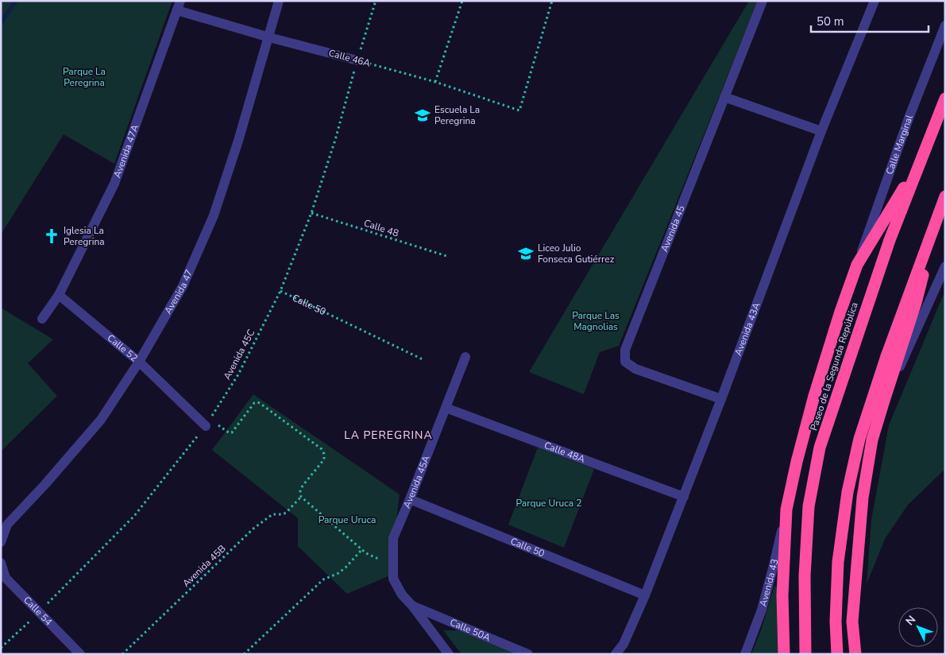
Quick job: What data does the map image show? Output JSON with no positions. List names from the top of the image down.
{
  "streets": {
    "highway": ["Paseo de la Segunda República"],
    "street": [
      "Calle 46A",
      "Calle Marginal",
      "Avenida 47A",
      "Avenida 45",
      "Avenida 47",
      "Calle 50",
      "Avenida 43A",
      "Calle 52",
      "Calle 48A",
      "Avenida 45A",
      "Avenida 43",
      "Calle 54",
      "Calle 50A"
    ],
    "path": ["Calle 48", "Avenida 45C", "Avenida 45B"]
  },
  "crossings": [
    ["Calle 46A", "Avenida 47A"],
    ["Calle 46A", "Avenida 47"],
    ["Calle 46A", "Avenida 45C"],
    ["Avenida 47A", "Calle 52"],
    ["Calle 48", "Avenida 45C"],
    ["Avenida 45", "Avenida 43A"],
    ["Avenida 47", "Calle 52"],
    ["Calle 50", "Avenida 43A"],
    ["Calle 50", "Avenida 45C"],
    ["Calle 50", "Avenida 45A"],
    ["Avenida 43A", "Calle 48A"],
    ["Calle 52", "Avenida 45C"],
    ["Avenida 45C", "Calle 54"],
    ["Calle 48A", "Avenida 45A"],
    ["Avenida 45A", "Calle 50A"]
  ],
  "districts": ["LA PEREGRINA"],
  "parks": [
    "Parque La Peregrina",
    "Parque Las Magnolias",
    "Parque Uruca 2",
    "Parque Uruca"
  ],
  "places": {
    "school or university": ["Escuela La Peregrina", "Liceo Julio Fonseca Gutiérrez"],
    "church": ["Iglesia La Peregrina"]
  },
  "scale_bar": "50 m",
  "north": "top left"
}
